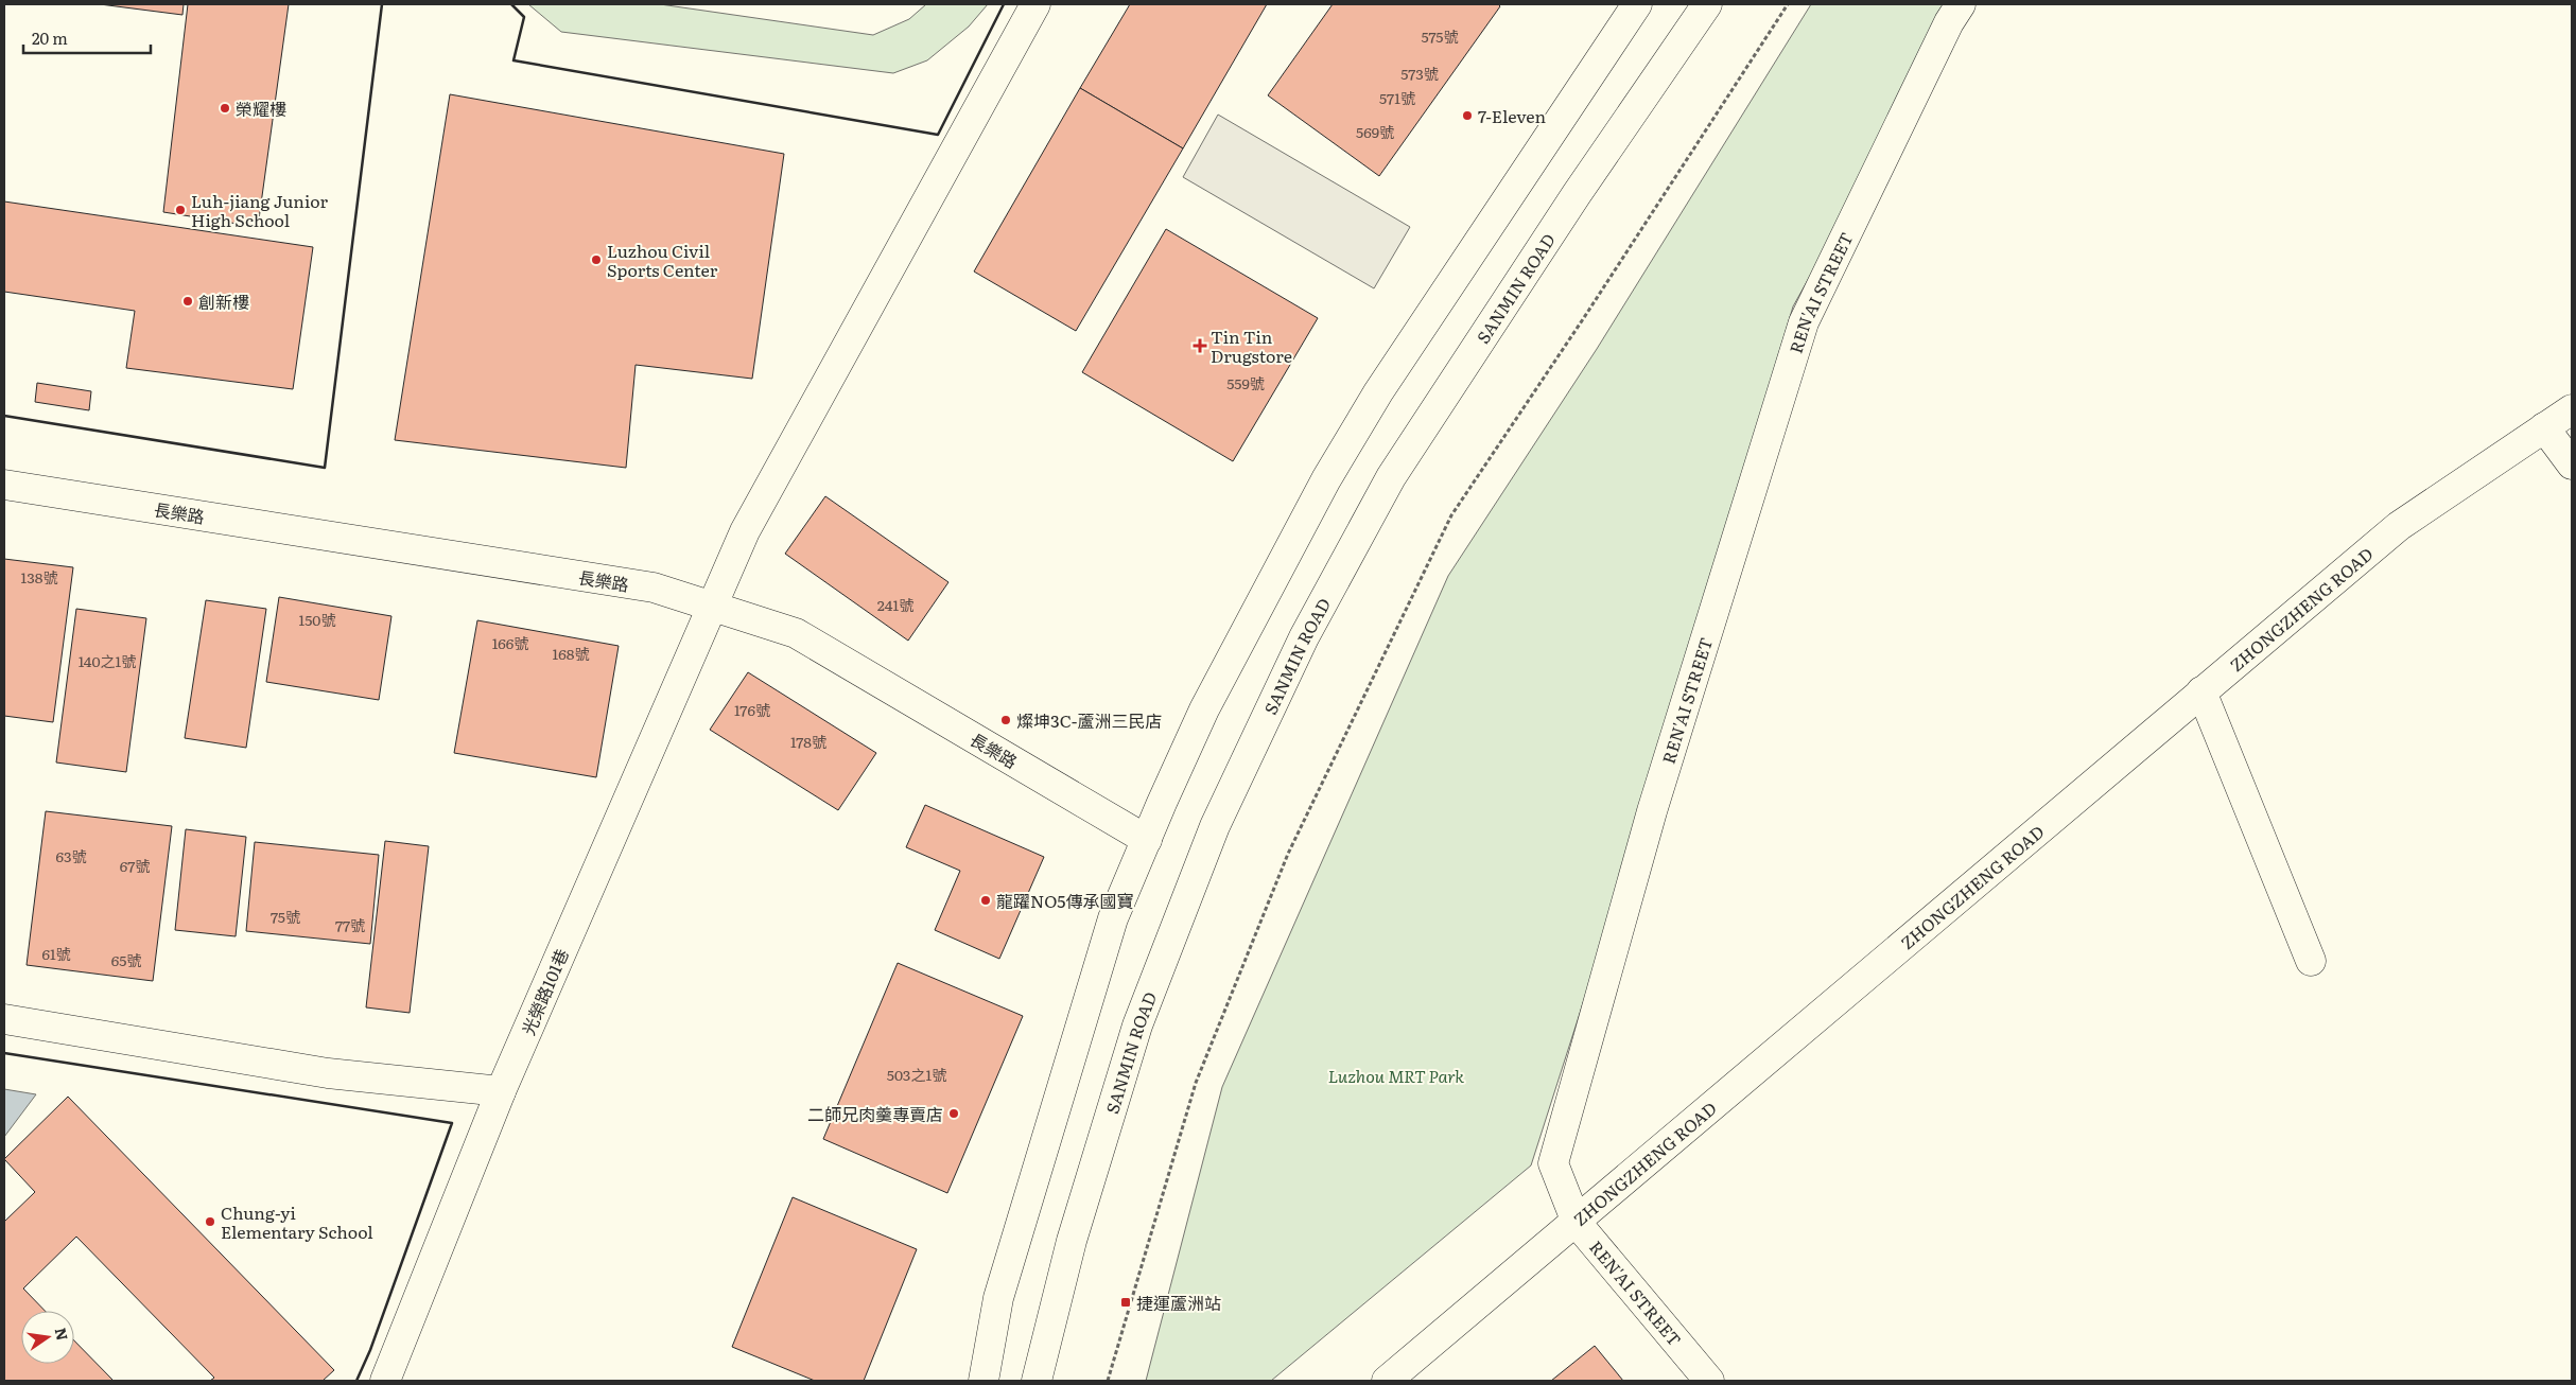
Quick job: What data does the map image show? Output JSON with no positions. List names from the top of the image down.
{
  "streets": {
    "street": [
      "SANMIN ROAD",
      "REN'AI STREET",
      "長樂路",
      "ZHONGZHENG ROAD",
      "光榮路101巷"
    ]
  },
  "crossings": [
    ["REN'AI STREET", "ZHONGZHENG ROAD"],
    ["長樂路", "光榮路101巷"]
  ],
  "parks": ["Luzhou MRT Park"],
  "places": {
    "other": [
      "榮耀樓",
      "7-Eleven",
      "Luh-jiang Junior High School",
      "Luzhou Civil Sports Center",
      "創新樓",
      "燦坤3C-蘆洲三民店",
      "龍躍NO5傳承國寶",
      "二師兄肉羹專賣店",
      "Chung-yi Elementary School"
    ],
    "health": ["Tin Tin Drugstore"],
    "transit": ["捷運蘆洲站"]
  },
  "house_numbers": [
    "575號",
    "573號",
    "571號",
    "569號",
    "559號",
    "138號",
    "241號",
    "150號",
    "166號",
    "168號",
    "140之1號",
    "176號",
    "178號",
    "63號",
    "67號",
    "75號",
    "77號",
    "61號",
    "65號",
    "503之1號"
  ],
  "scale_bar": "20 m",
  "north": "right"
}
